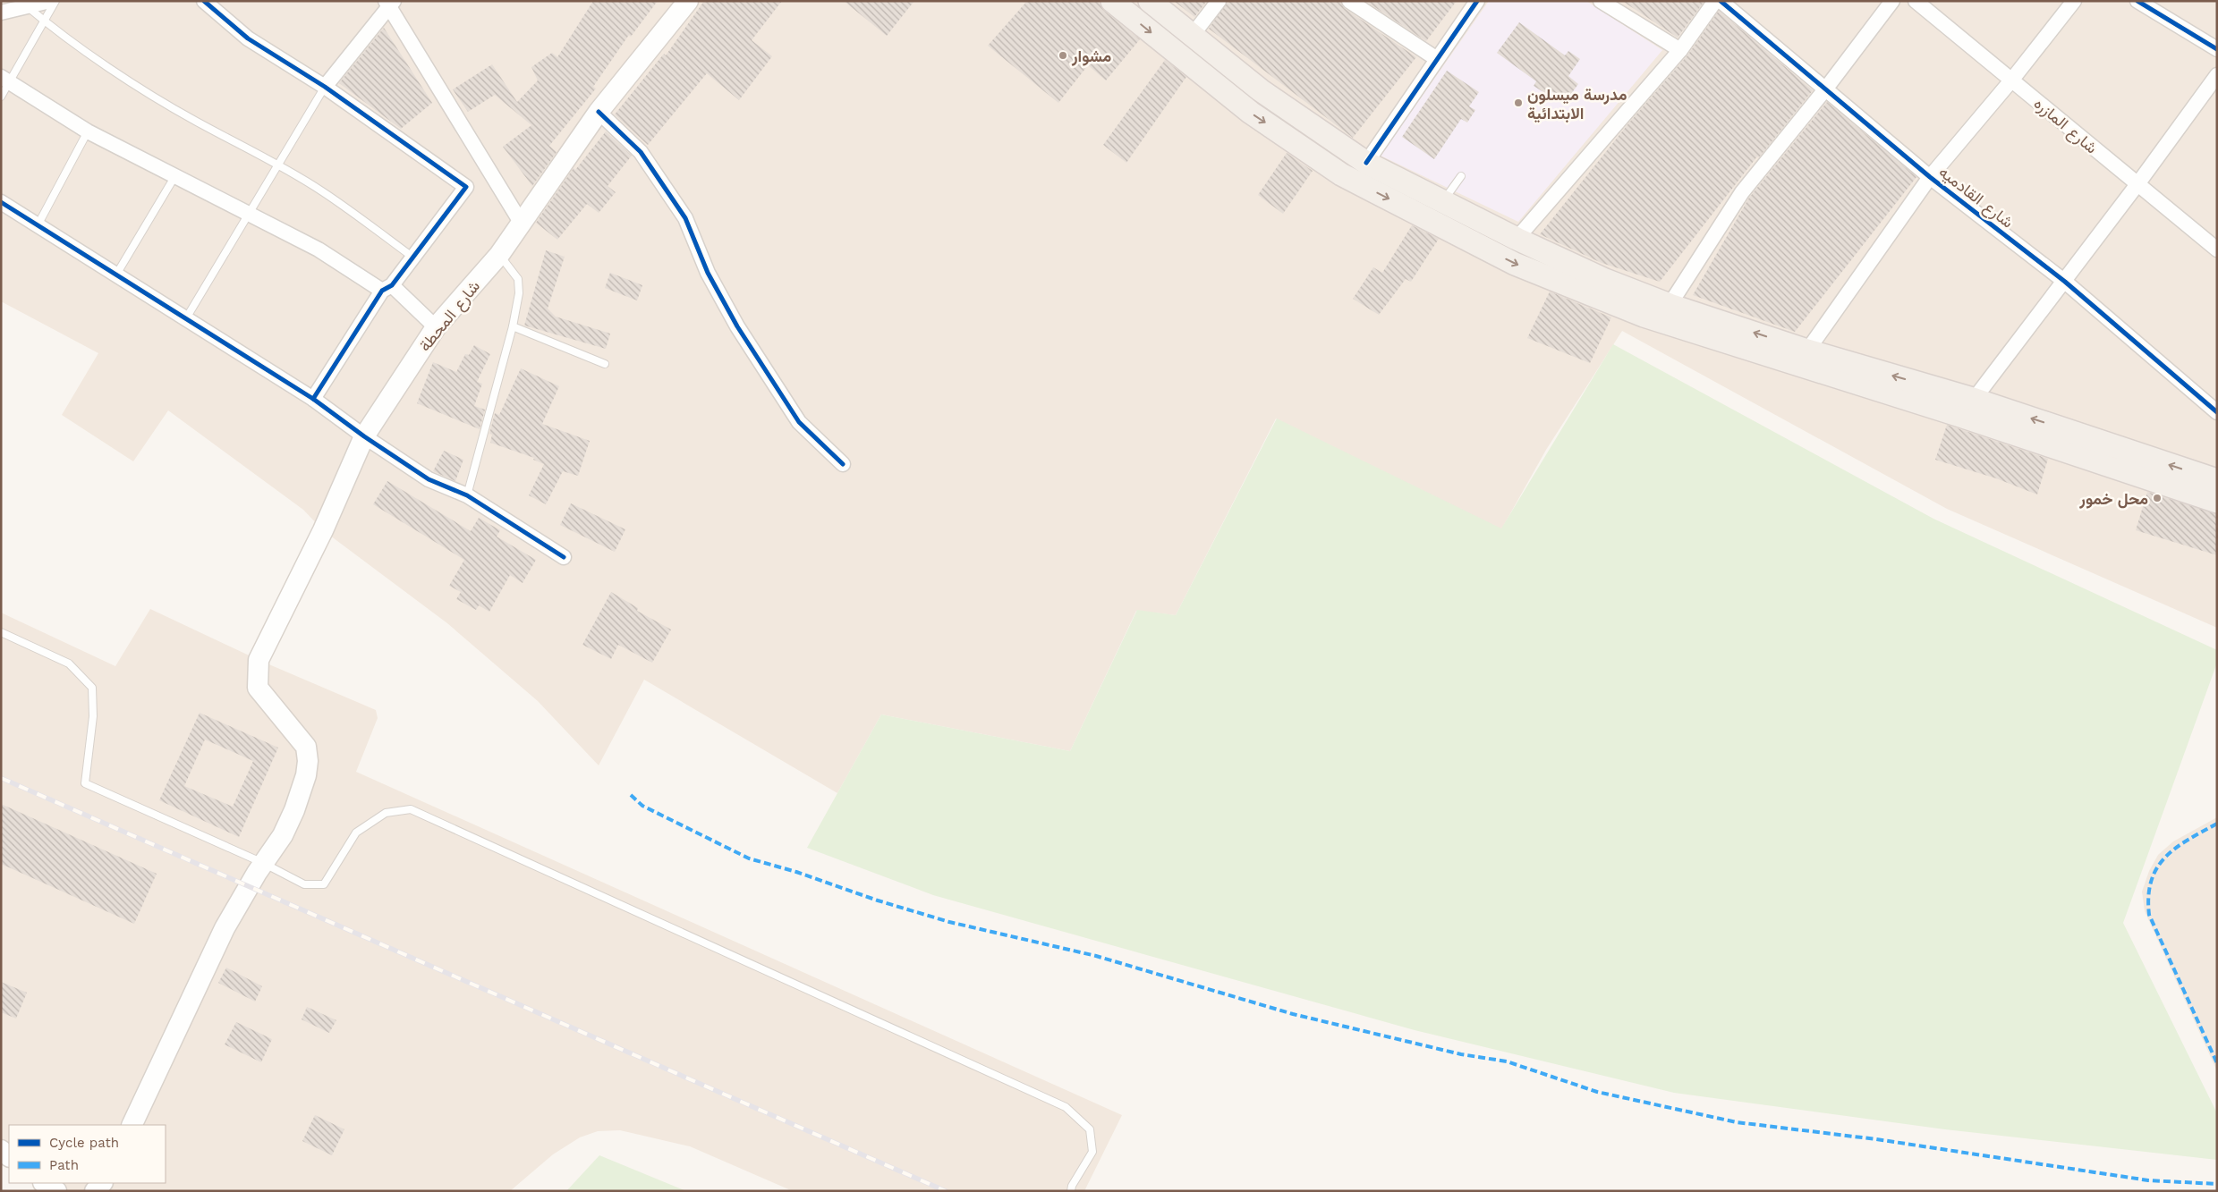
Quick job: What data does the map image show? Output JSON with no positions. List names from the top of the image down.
{
  "streets": {
    "main road": ["شارع المحطة"],
    "street": ["شارع المازره", "شارع القادميه"]
  },
  "places": ["مشوار", "مدرسة ميسلون الابتدائية", "محل خمور"],
  "legend": ["Cycle path", "Path"]
}
